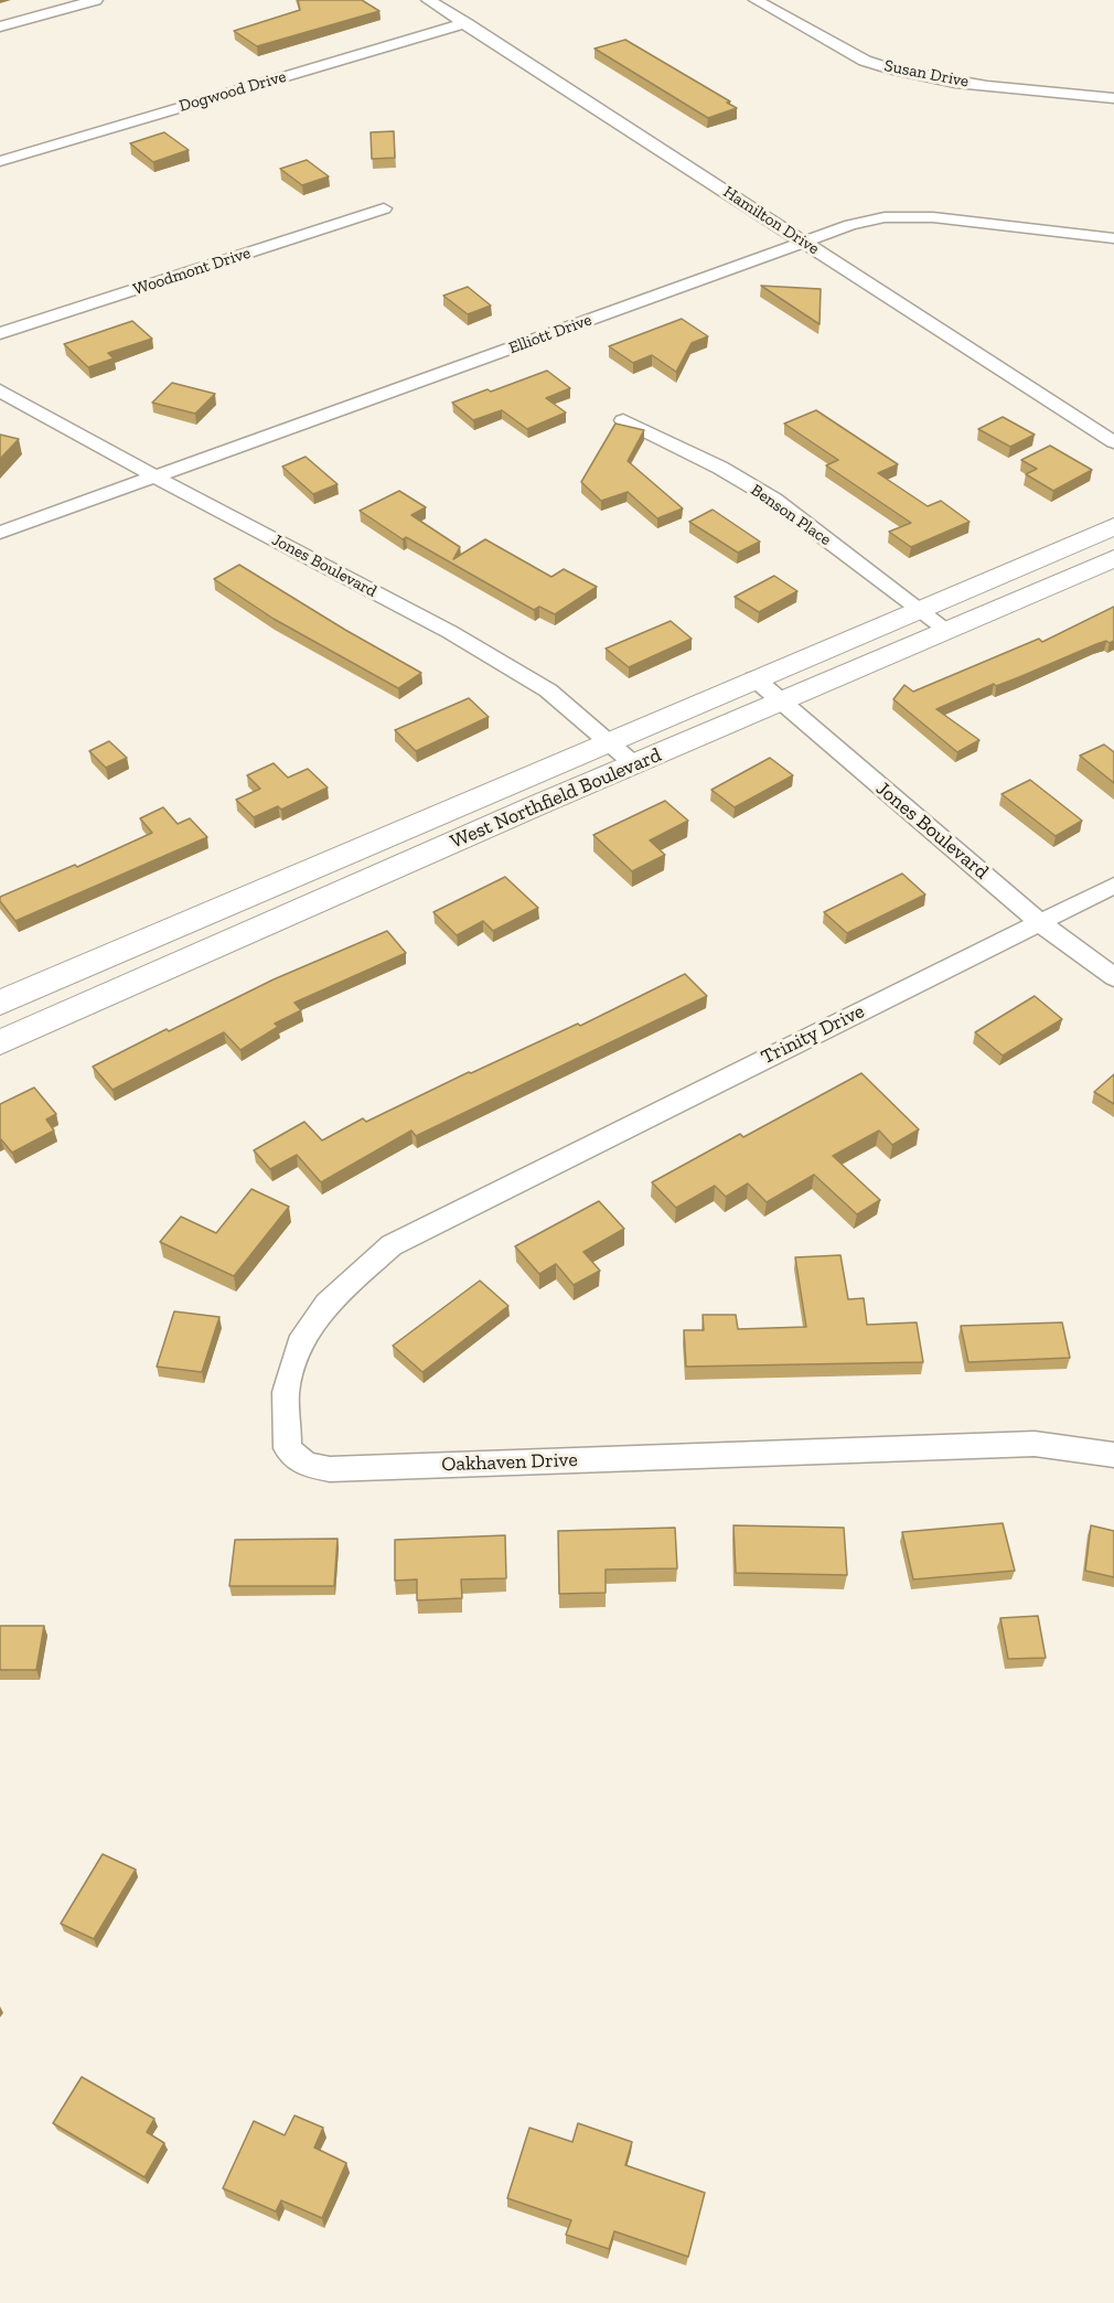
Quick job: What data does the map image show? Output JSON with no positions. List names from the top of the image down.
{
  "streets": {
    "main road": ["West Northfield Boulevard"],
    "street": [
      "Susan Drive",
      "Dogwood Drive",
      "Hamilton Drive",
      "Woodmont Drive",
      "Elliott Drive",
      "Benson Place",
      "Jones Boulevard",
      "Trinity Drive",
      "Oakhaven Drive"
    ]
  },
  "crossings": [
    ["Dogwood Drive", "Hamilton Drive"],
    ["Hamilton Drive", "Elliott Drive"],
    ["Elliott Drive", "Jones Boulevard"],
    ["Benson Place", "West Northfield Boulevard"],
    ["Jones Boulevard", "West Northfield Boulevard"],
    ["Jones Boulevard", "Trinity Drive"],
    ["Trinity Drive", "Oakhaven Drive"]
  ]
}
